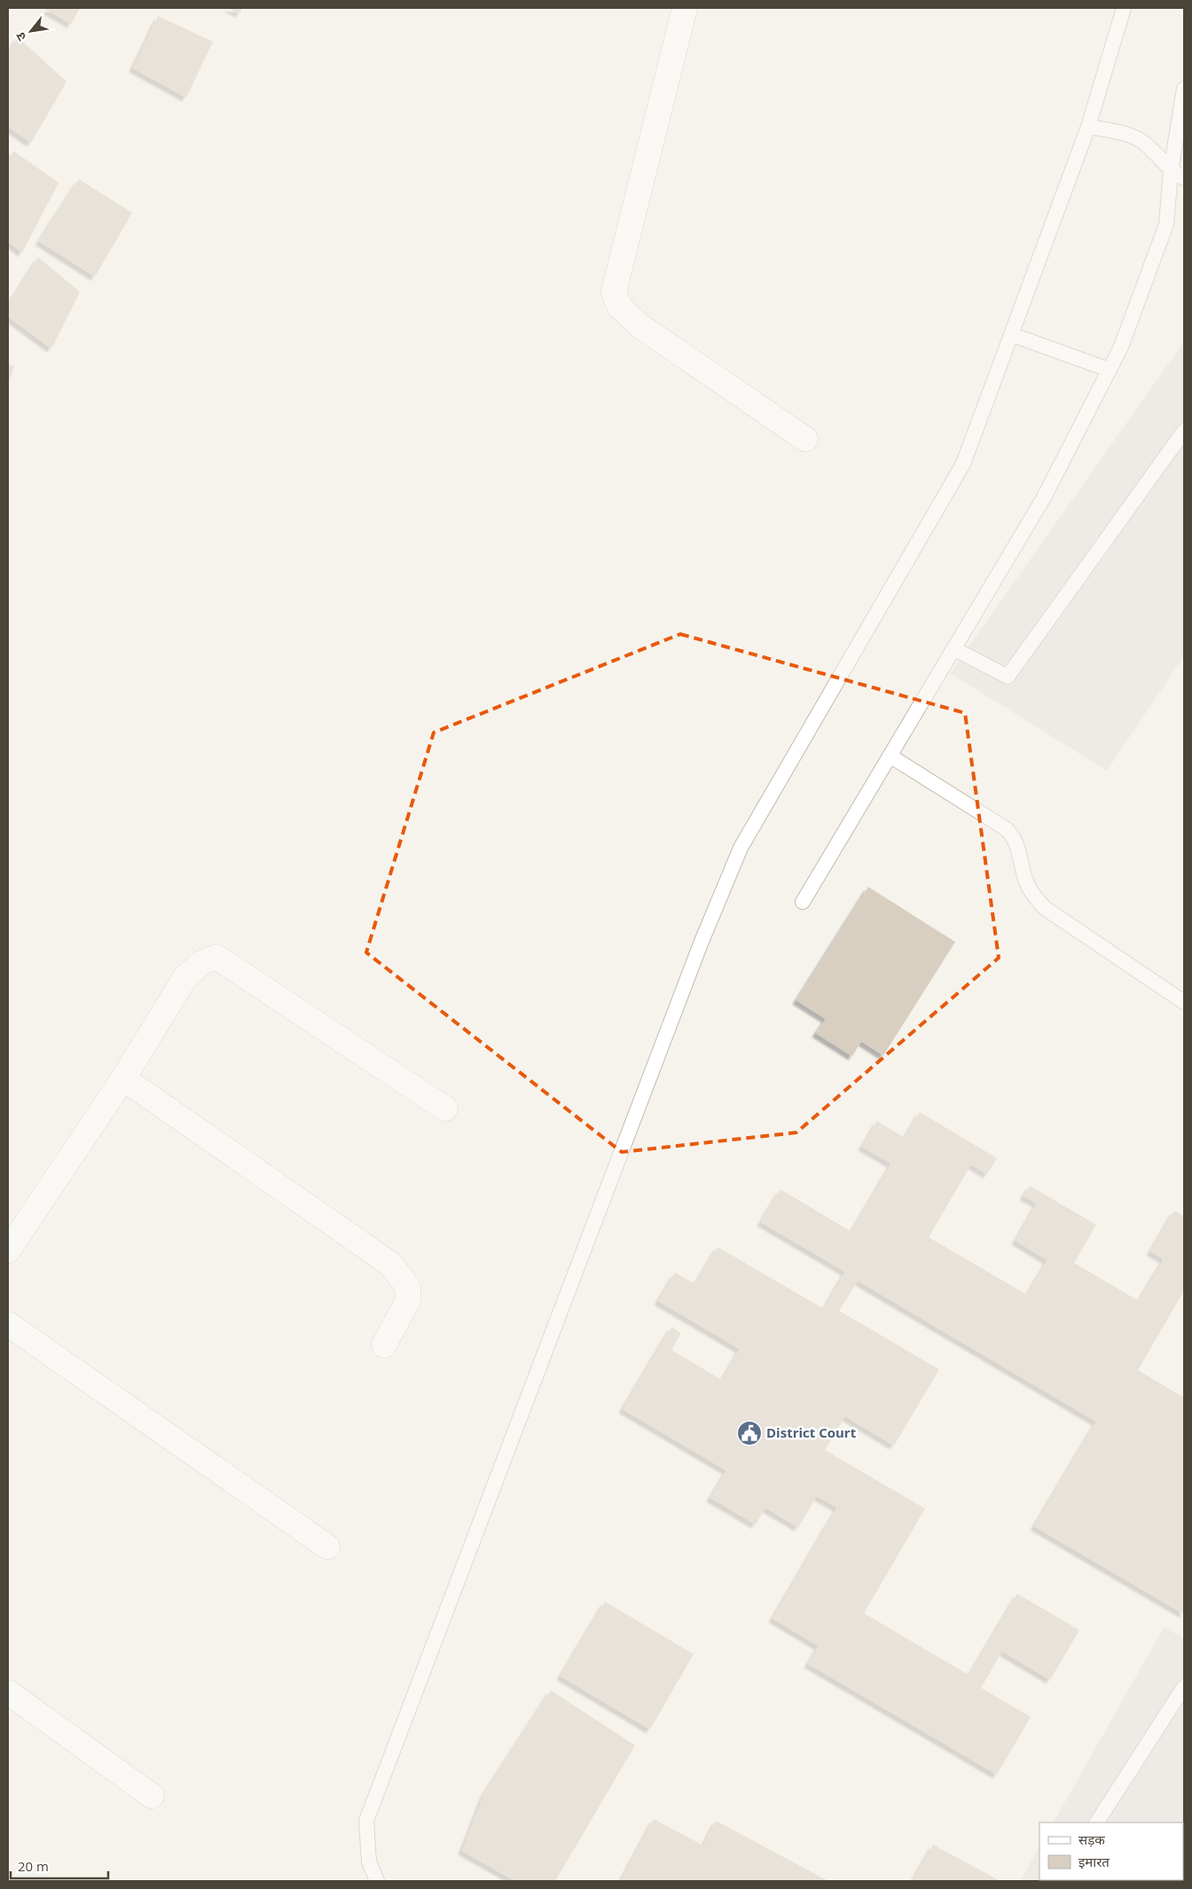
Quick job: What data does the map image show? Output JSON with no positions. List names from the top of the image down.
{
  "places": {
    "public building": ["District Court"]
  },
  "legend": ["सड़क", "इमारत"],
  "scale_bar": "20 m",
  "north": "bottom left"
}
